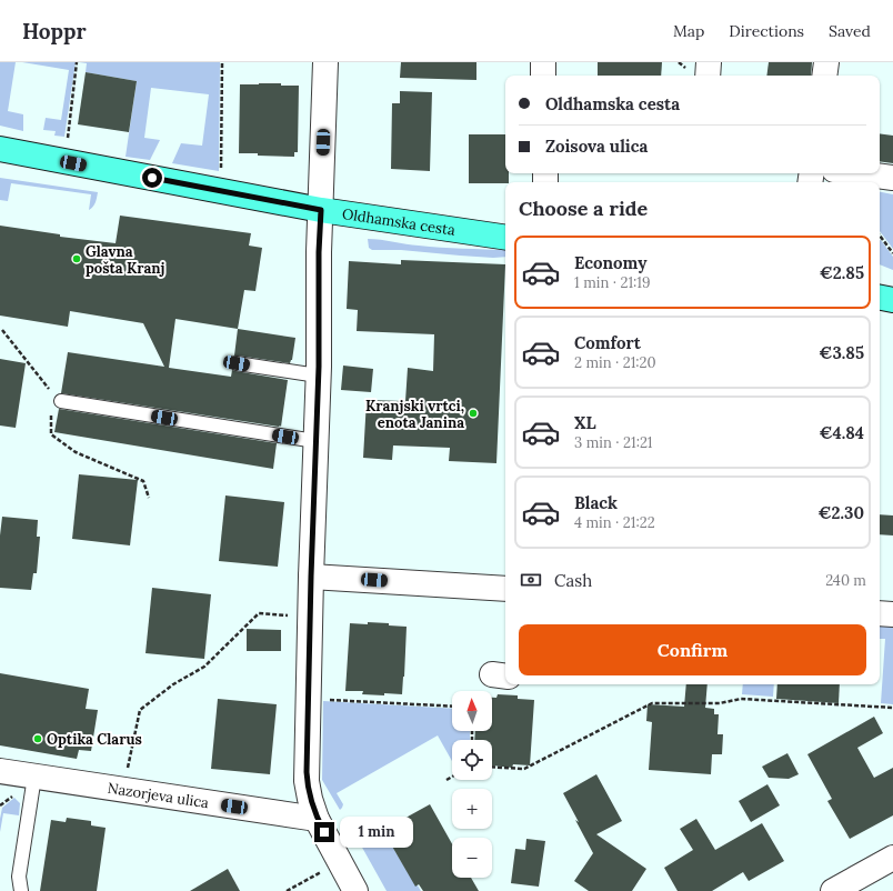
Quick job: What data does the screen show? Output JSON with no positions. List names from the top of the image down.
{
  "streets": {
    "main road": ["Oldhamska cesta"],
    "street": ["Nazorjeva ulica"]
  },
  "places": ["Glavna pošta Kranj", "Kranjski vrtci, enota Janina", "Optika Clarus"],
  "north": "top",
  "page": {
    "header": "Hoppr",
    "nav": ["Map", "Directions", "Saved"],
    "banner": ["Oldhamska cesta", "Zoisova ulica"],
    "heading": "Choose a ride",
    "list": [
      {
        "name": "Economy",
        "note": "1 min · 21:19",
        "value": "€2.85"
      },
      {
        "name": "Comfort",
        "note": "2 min · 21:20",
        "value": "€3.85"
      },
      {
        "name": "XL",
        "note": "3 min · 21:21",
        "value": "€4.84"
      },
      {
        "name": "Black",
        "note": "4 min · 21:22",
        "value": "€2.30"
      }
    ],
    "pay": ["Cash", "240 m"],
    "buttons": "Confirm",
    "map_buttons": ["+", "−"],
    "bubble": "1 min"
  }
}
